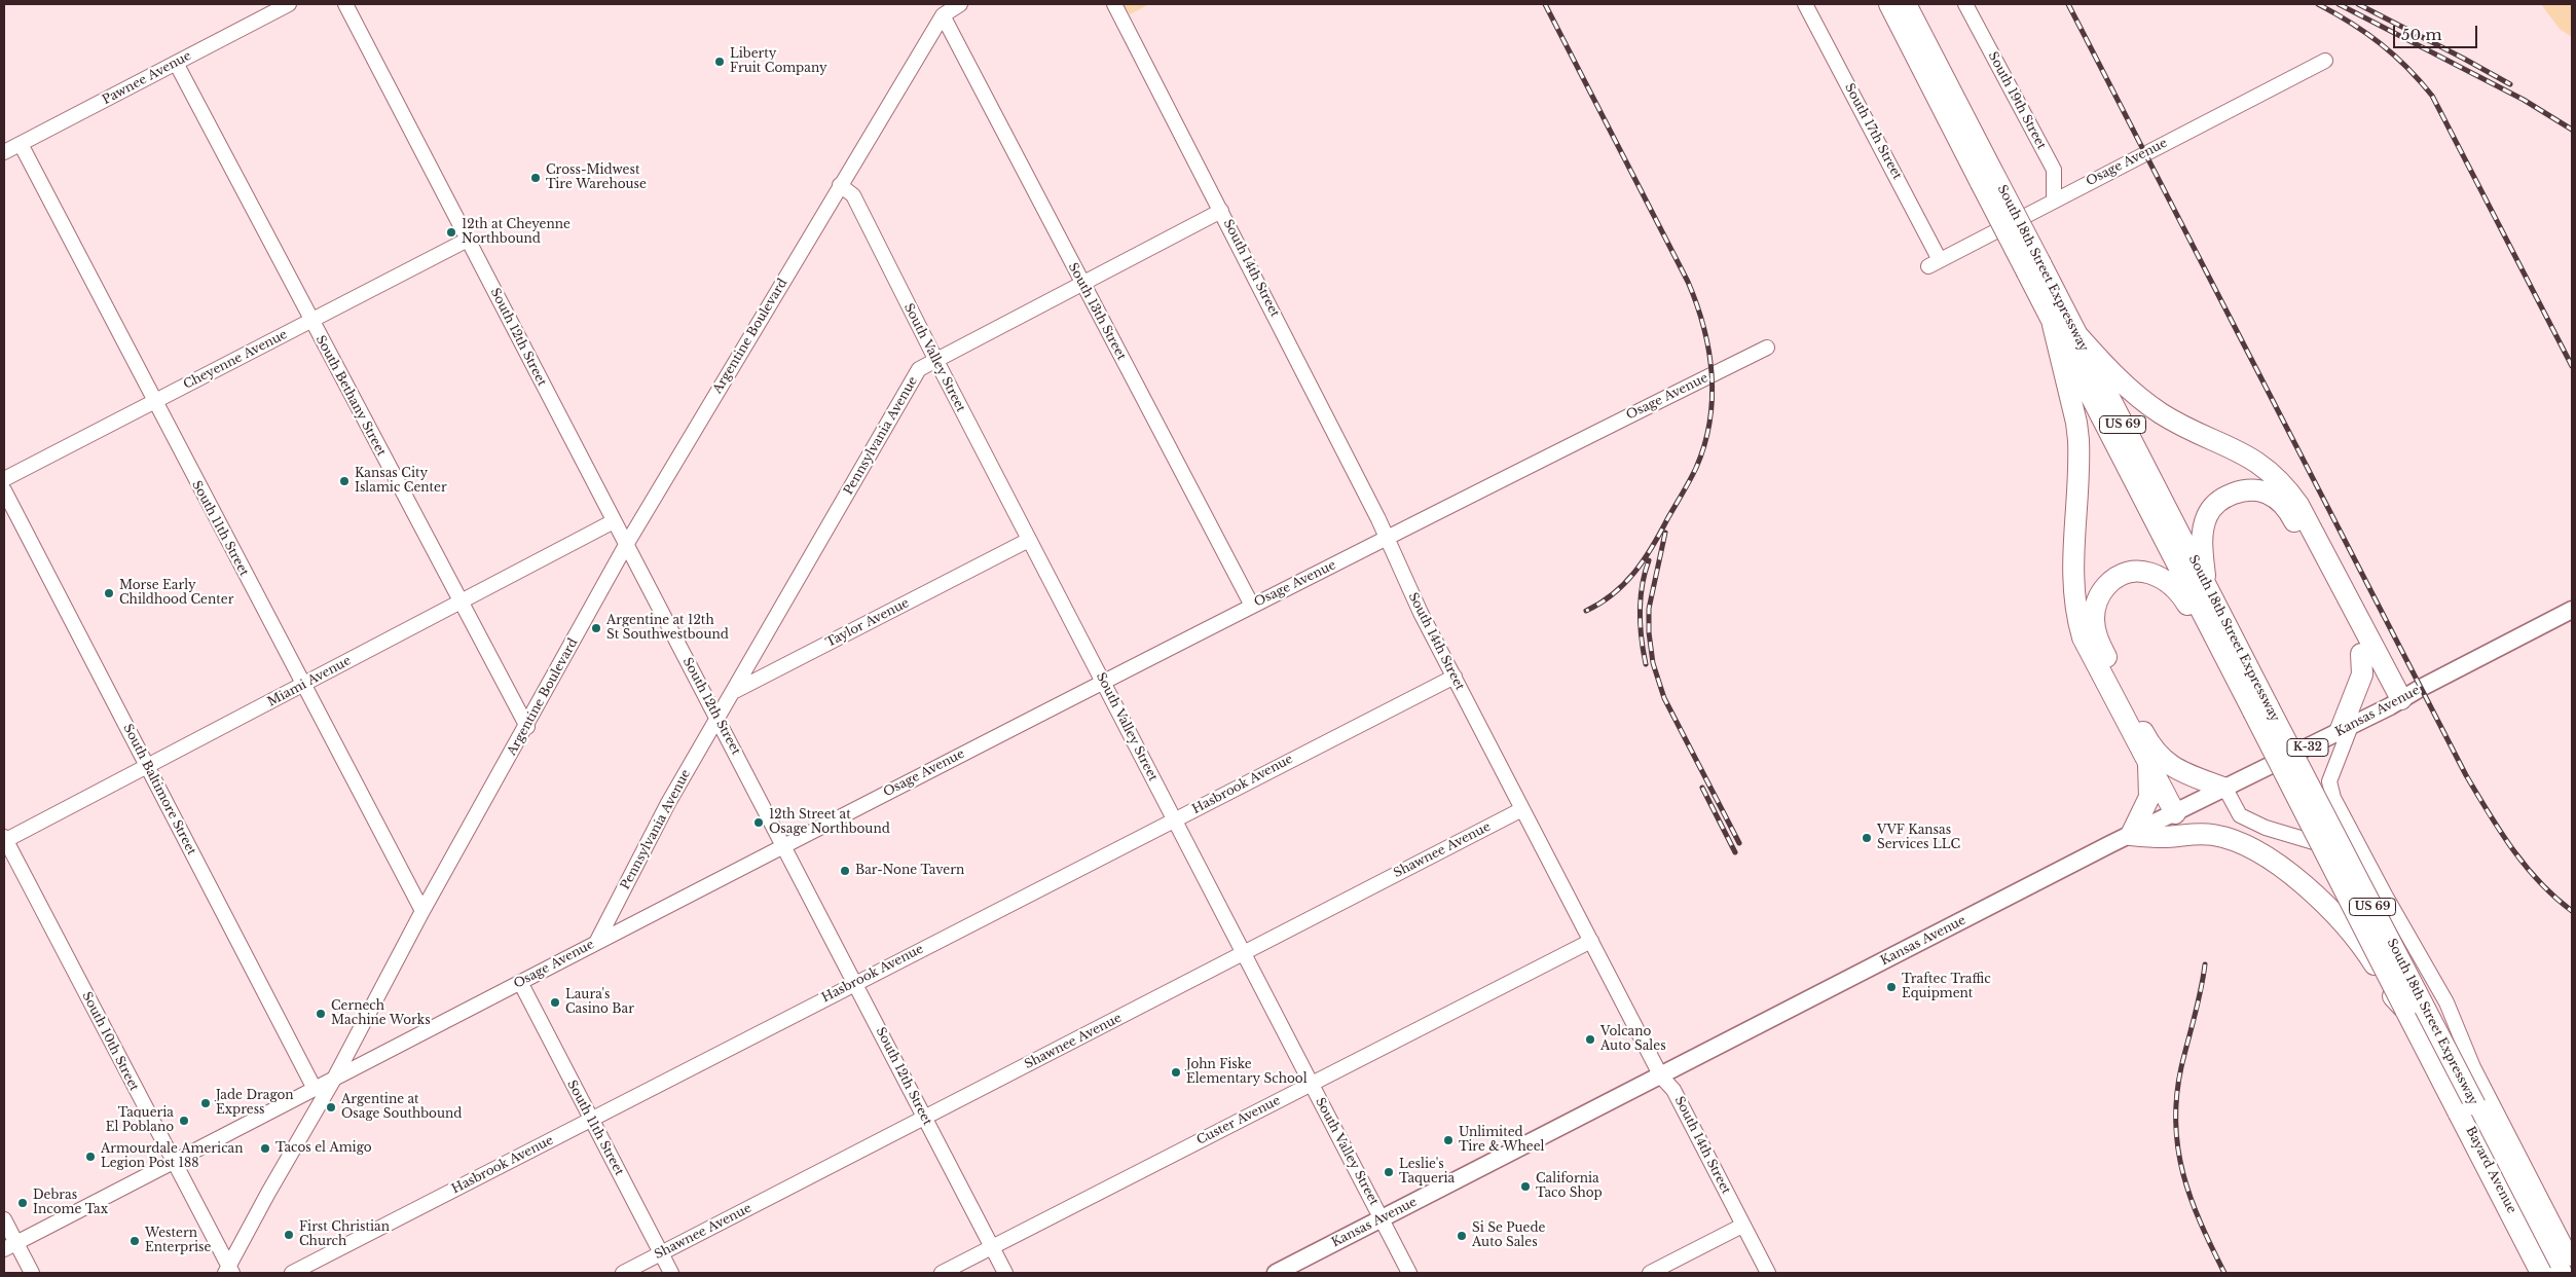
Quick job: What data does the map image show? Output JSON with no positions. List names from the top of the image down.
{
  "streets": {
    "highway": ["South 18th Street Expressway", "US 69"],
    "main road": ["Kansas Avenue", "K-32"],
    "street": [
      "Pawnee Avenue",
      "South 19th Street",
      "South 17th Street",
      "Osage Avenue",
      "South 14th Street",
      "South 13th Street",
      "Argentine Boulevard",
      "South 12th Street",
      "South Valley Street",
      "Cheyenne Avenue",
      "South Bethany Street",
      "Pennsylvania Avenue",
      "South 11th Street",
      "Taylor Avenue",
      "Miami Avenue",
      "Hasbrook Avenue",
      "South Baltimore Street",
      "Shawnee Avenue",
      "South 10th Street",
      "Custer Avenue",
      "Bayard Avenue"
    ]
  },
  "crossings": [
    ["Pawnee Avenue", "South Bethany Street"],
    ["Pawnee Avenue", "South 11th Street"],
    ["South 19th Street", "Osage Avenue"],
    ["South 17th Street", "Osage Avenue"],
    ["Osage Avenue", "South 14th Street"],
    ["Osage Avenue", "South 13th Street"],
    ["Osage Avenue", "Argentine Boulevard"],
    ["Osage Avenue", "South 12th Street"],
    ["Osage Avenue", "South Valley Street"],
    ["Osage Avenue", "Pennsylvania Avenue"],
    ["Osage Avenue", "South 11th Street"],
    ["Osage Avenue", "South Baltimore Street"],
    ["Osage Avenue", "South 10th Street"],
    ["South 14th Street", "Pennsylvania Avenue"],
    ["South 14th Street", "Kansas Avenue"],
    ["South 14th Street", "Hasbrook Avenue"],
    ["South 14th Street", "Shawnee Avenue"],
    ["South 14th Street", "Custer Avenue"],
    ["South 13th Street", "Argentine Boulevard"],
    ["South 13th Street", "Pennsylvania Avenue"],
    ["Argentine Boulevard", "South 12th Street"],
    ["Argentine Boulevard", "South Valley Street"],
    ["Argentine Boulevard", "South Bethany Street"],
    ["Argentine Boulevard", "South 11th Street"],
    ["Argentine Boulevard", "South 10th Street"],
    ["South 12th Street", "Cheyenne Avenue"],
    ["South 12th Street", "Pennsylvania Avenue"],
    ["South 12th Street", "Miami Avenue"],
    ["South 12th Street", "Hasbrook Avenue"],
    ["South 12th Street", "Shawnee Avenue"],
    ["South 12th Street", "Custer Avenue"],
    ["South Valley Street", "Pennsylvania Avenue"],
    ["South Valley Street", "Taylor Avenue"],
    ["South Valley Street", "Kansas Avenue"],
    ["South Valley Street", "Hasbrook Avenue"],
    ["South Valley Street", "Shawnee Avenue"],
    ["South Valley Street", "Custer Avenue"],
    ["Cheyenne Avenue", "South Bethany Street"],
    ["Cheyenne Avenue", "South 11th Street"],
    ["South Bethany Street", "Miami Avenue"],
    ["Pennsylvania Avenue", "Taylor Avenue"],
    ["South 11th Street", "Miami Avenue"],
    ["South 11th Street", "Hasbrook Avenue"],
    ["South 11th Street", "Shawnee Avenue"],
    ["Miami Avenue", "South Baltimore Street"],
    ["Miami Avenue", "South 10th Street"],
    ["Kansas Avenue", "Bayard Avenue"]
  ],
  "places": [
    "Liberty Fruit Company",
    "Cross-Midwest Tire Warehouse",
    "12th at Cheyenne Northbound",
    "Kansas City Islamic Center",
    "Morse Early Childhood Center",
    "Argentine at 12th St Southwestbound",
    "12th Street at Osage Northbound",
    "VVF Kansas Services LLC",
    "Bar-None Tavern",
    "Traftec Traffic Equipment",
    "Laura's Casino Bar",
    "Cernech Machine Works",
    "Volcano Auto Sales",
    "John Fiske Elementary School",
    "Jade Dragon Express",
    "Argentine at Osage Southbound",
    "Taqueria El Poblano",
    "Unlimited Tire & Wheel",
    "Tacos el Amigo",
    "Armourdale American Legion Post 188",
    "Leslie's Taqueria",
    "California Taco Shop",
    "Debras Income Tax",
    "First Christian Church",
    "Si Se Puede Auto Sales",
    "Western Enterprise"
  ],
  "scale_bar": "50 m"
}
